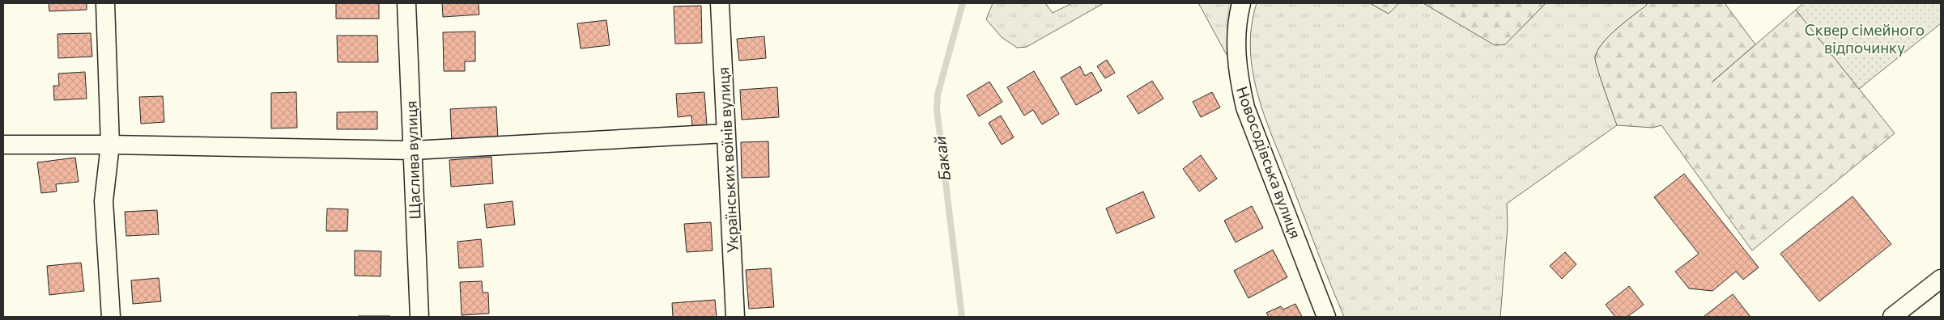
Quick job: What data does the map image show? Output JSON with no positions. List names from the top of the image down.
{
  "streets": {
    "street": ["Щаслива вулиця", "Українських воїнів вулиця", "Новосодівська вулиця"]
  },
  "water": ["Бакай"],
  "parks": ["Сквер сімейного відпочинку"]
}
